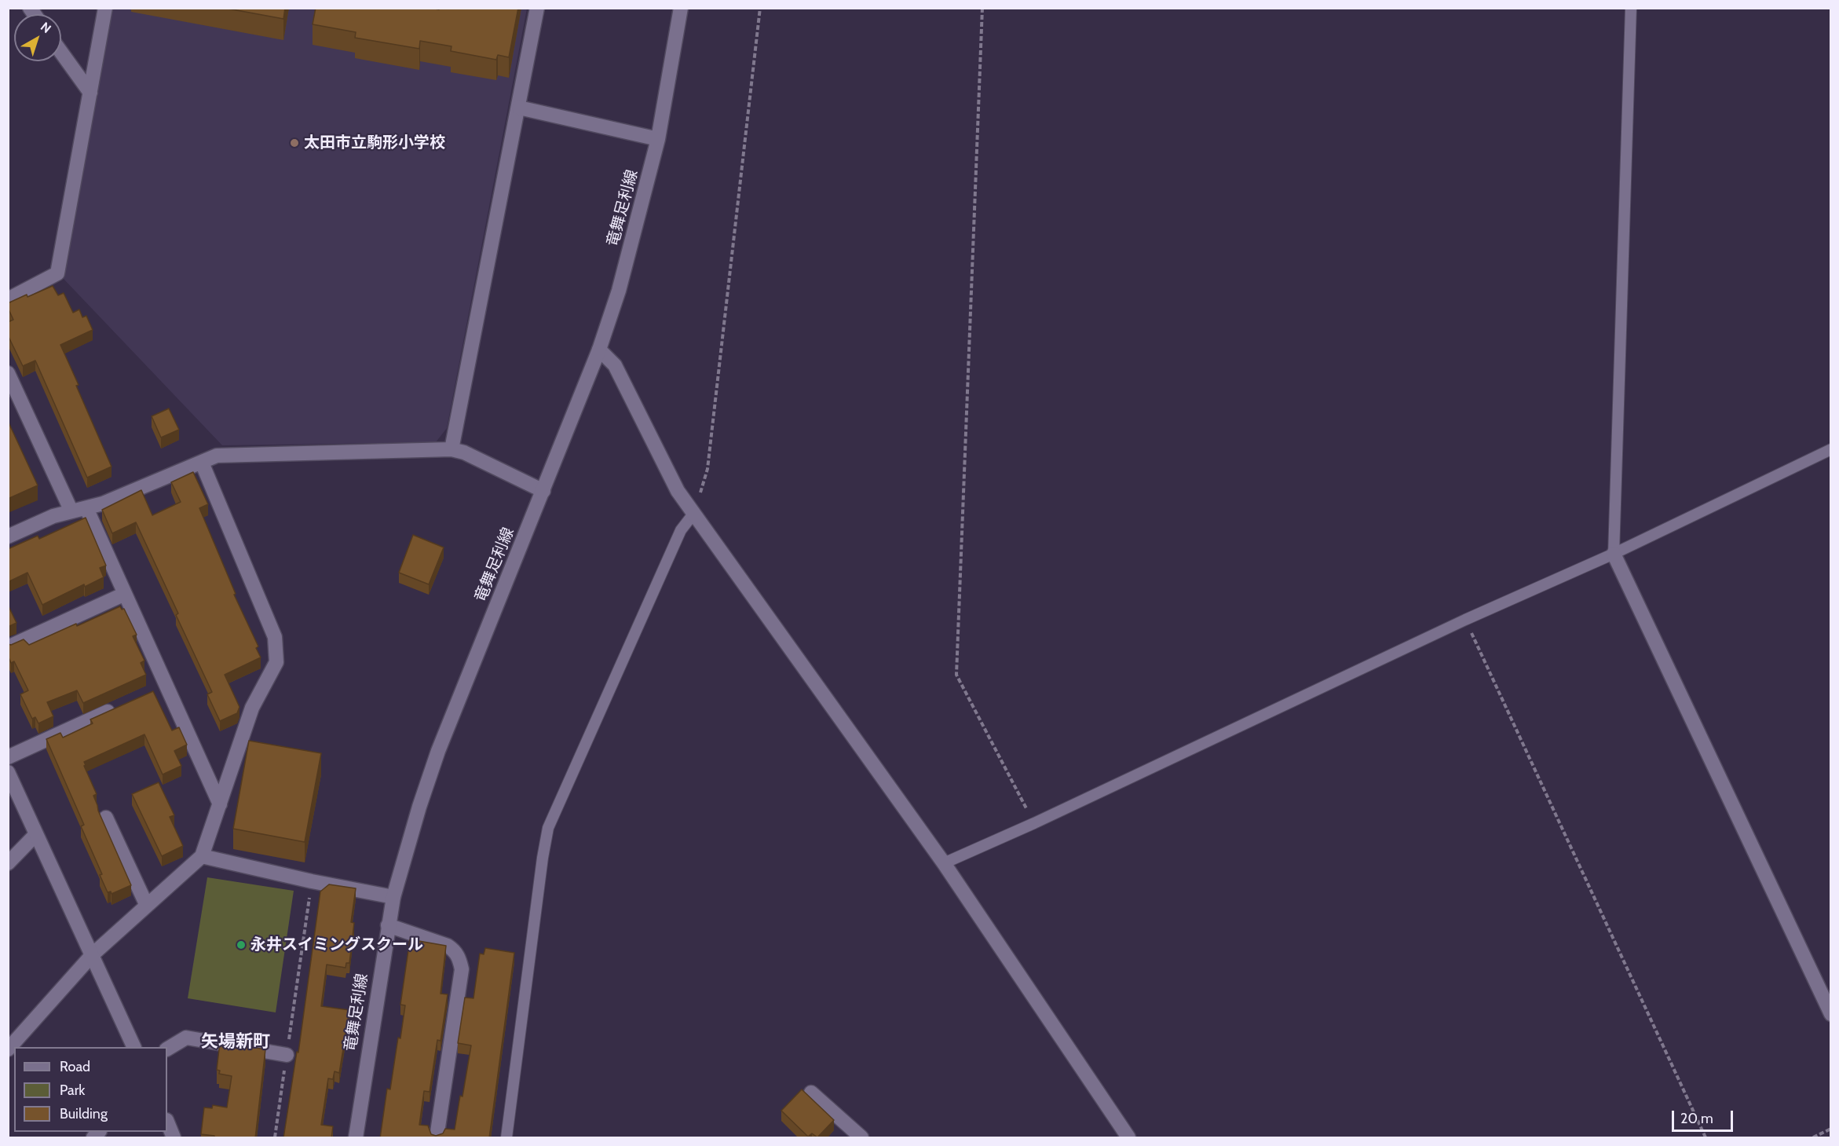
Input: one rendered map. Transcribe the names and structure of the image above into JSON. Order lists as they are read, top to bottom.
{
  "streets": {
    "street": ["竜舞足利線"]
  },
  "districts": ["矢場新町"],
  "places": ["太田市立駒形小学校", "永井スイミングスクール"],
  "legend": ["Road", "Park", "Building"],
  "scale_bar": "20 m",
  "north": "top right"
}
